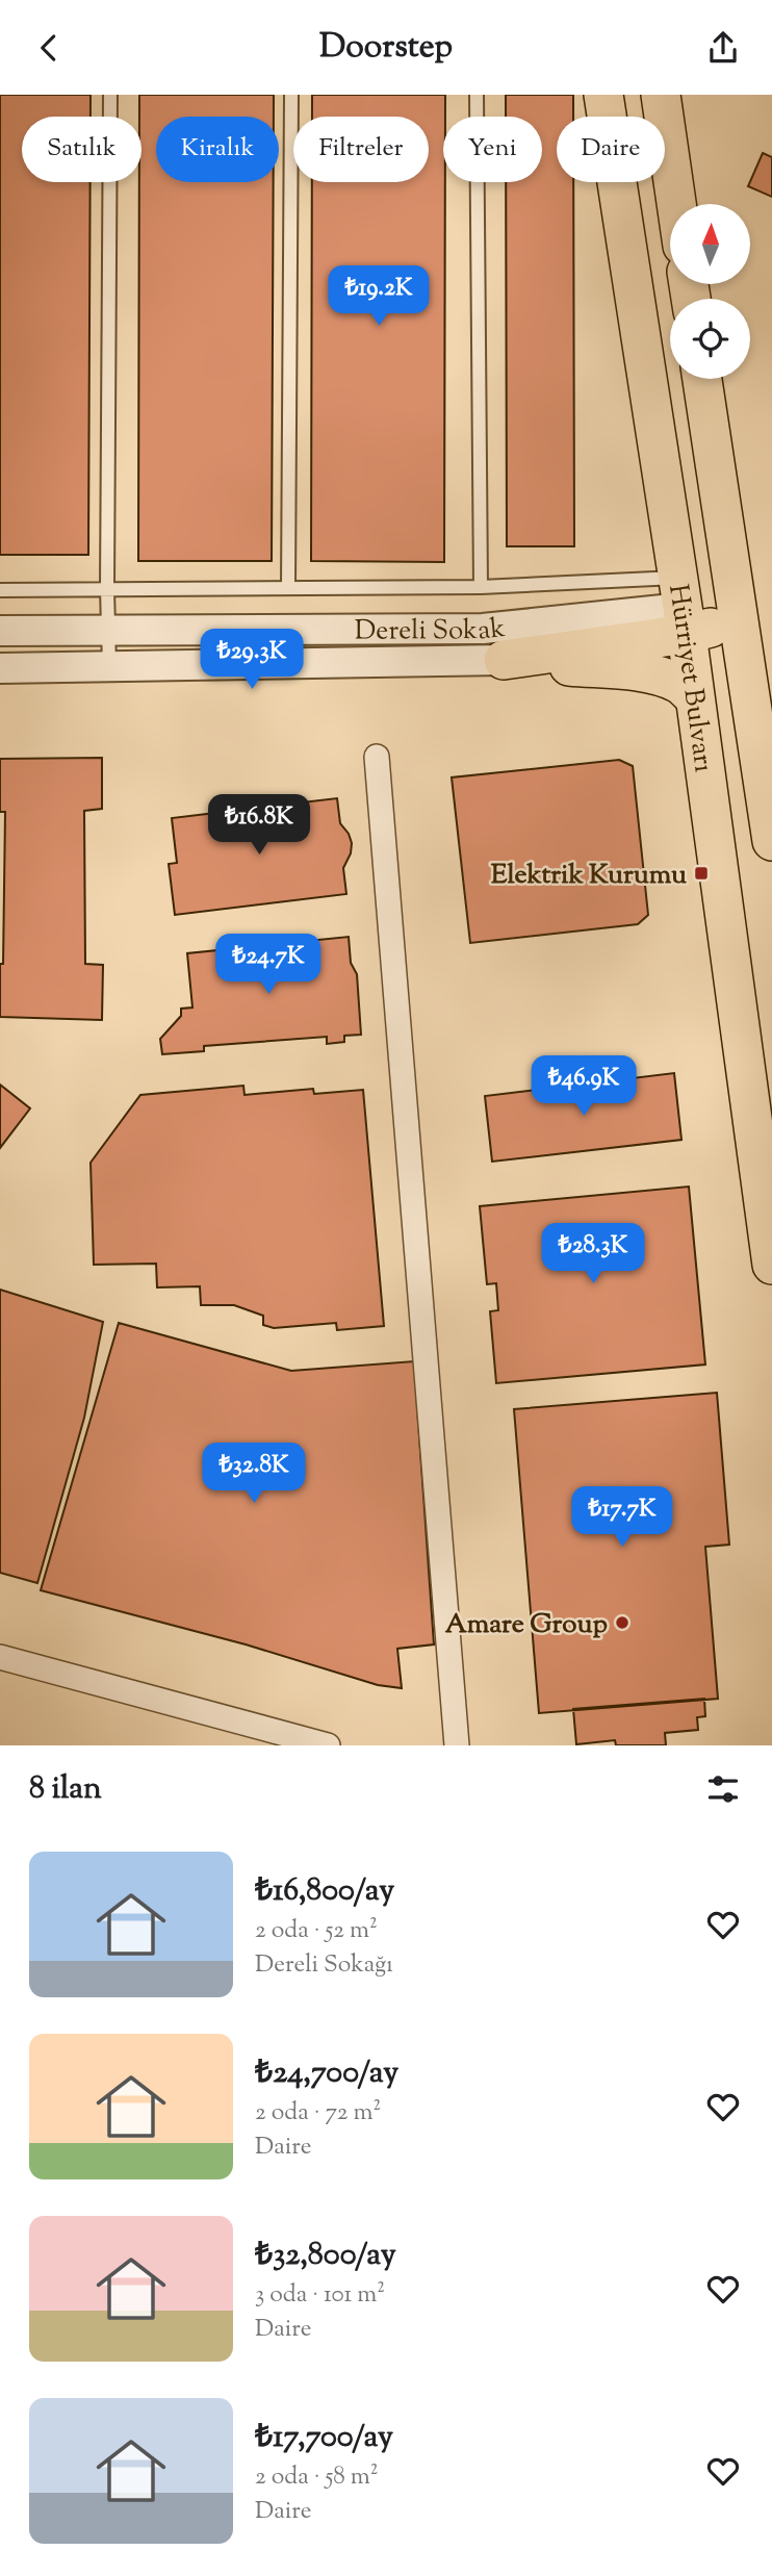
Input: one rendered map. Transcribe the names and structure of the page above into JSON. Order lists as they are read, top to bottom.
{
  "streets": {
    "main road": ["Hürriyet Bulvarı"],
    "street": ["Dereli Sokak"]
  },
  "crossings": [
    ["Dereli Sokak", "Hürriyet Bulvarı"]
  ],
  "places": {
    "transit": ["Elektrik Kurumu"],
    "other": ["Amare Group"]
  },
  "north": "top",
  "page": {
    "header": "Doorstep",
    "chip": [
      "Satılık",
      "Kiralık",
      "Filtreler",
      "Yeni",
      "Daire"
    ],
    "price": [
      "₺19.2K",
      "₺29.3K",
      "₺16.8K",
      "₺24.7K",
      "₺46.9K",
      "₺28.3K",
      "₺32.8K",
      "₺17.7K"
    ],
    "heading": "8 ilan",
    "list": [
      {
        "name": "₺16,800/ay",
        "note": "2 oda · 52 m² · Dereli Sokağı"
      },
      {
        "name": "₺24,700/ay",
        "note": "2 oda · 72 m² · Daire"
      },
      {
        "name": "₺32,800/ay",
        "note": "3 oda · 101 m² · Daire"
      },
      {
        "name": "₺17,700/ay",
        "note": "2 oda · 58 m² · Daire"
      }
    ]
  }
}
